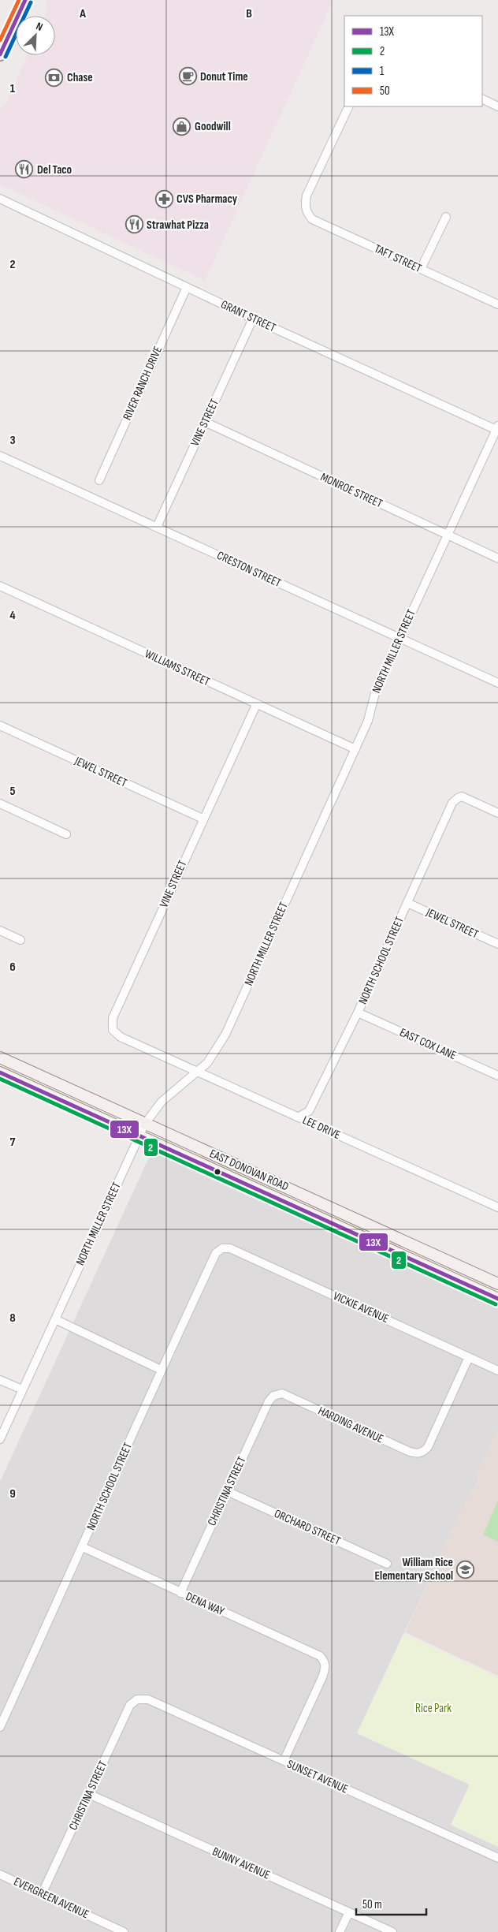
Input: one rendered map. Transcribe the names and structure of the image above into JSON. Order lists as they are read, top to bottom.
{
  "streets": {
    "main road": ["EAST DONOVAN ROAD"],
    "street": [
      "TAFT STREET",
      "GRANT STREET",
      "RIVER RANCH DRIVE",
      "VINE STREET",
      "MONROE STREET",
      "CRESTON STREET",
      "NORTH MILLER STREET",
      "WILLIAMS STREET",
      "JEWEL STREET",
      "NORTH SCHOOL STREET",
      "EAST COX LANE",
      "LEE DRIVE",
      "VICKIE AVENUE",
      "HARDING AVENUE",
      "CHRISTINA STREET",
      "ORCHARD STREET",
      "DENA WAY",
      "SUNSET AVENUE",
      "BUNNY AVENUE",
      "EVERGREEN AVENUE"
    ]
  },
  "crossings": [
    ["GRANT STREET", "RIVER RANCH DRIVE"],
    ["GRANT STREET", "VINE STREET"],
    ["GRANT STREET", "NORTH MILLER STREET"],
    ["VINE STREET", "MONROE STREET"],
    ["VINE STREET", "CRESTON STREET"],
    ["VINE STREET", "WILLIAMS STREET"],
    ["VINE STREET", "JEWEL STREET"],
    ["VINE STREET", "LEE DRIVE"],
    ["MONROE STREET", "NORTH MILLER STREET"],
    ["CRESTON STREET", "NORTH MILLER STREET"],
    ["NORTH MILLER STREET", "WILLIAMS STREET"],
    ["NORTH MILLER STREET", "LEE DRIVE"],
    ["NORTH MILLER STREET", "EAST DONOVAN ROAD"],
    ["JEWEL STREET", "NORTH SCHOOL STREET"],
    ["NORTH SCHOOL STREET", "EAST COX LANE"],
    ["NORTH SCHOOL STREET", "LEE DRIVE"],
    ["NORTH SCHOOL STREET", "VICKIE AVENUE"],
    ["NORTH SCHOOL STREET", "DENA WAY"],
    ["VICKIE AVENUE", "HARDING AVENUE"],
    ["HARDING AVENUE", "CHRISTINA STREET"],
    ["CHRISTINA STREET", "ORCHARD STREET"],
    ["CHRISTINA STREET", "DENA WAY"],
    ["CHRISTINA STREET", "SUNSET AVENUE"],
    ["CHRISTINA STREET", "BUNNY AVENUE"],
    ["CHRISTINA STREET", "EVERGREEN AVENUE"],
    ["DENA WAY", "SUNSET AVENUE"]
  ],
  "parks": ["Rice Park"],
  "places": {
    "cafe": ["Donut Time"],
    "bank": ["Chase"],
    "shop": ["Goodwill"],
    "restaurant": ["Del Taco", "Strawhat Pizza"],
    "pharmacy": ["CVS Pharmacy"],
    "school or university": ["William Rice Elementary School"]
  },
  "lines": [
    "transit line 13X",
    "transit line 50",
    "transit line 1",
    "transit line 2"
  ],
  "legend": [
    "13X",
    "2",
    "1",
    "50"
  ],
  "scale_bar": "50 m",
  "north": "top right",
  "grid": {
    "columns": ["A", "B"],
    "rows": [
      "1",
      "2",
      "3",
      "4",
      "5",
      "6",
      "7",
      "8",
      "9"
    ]
  }
}
